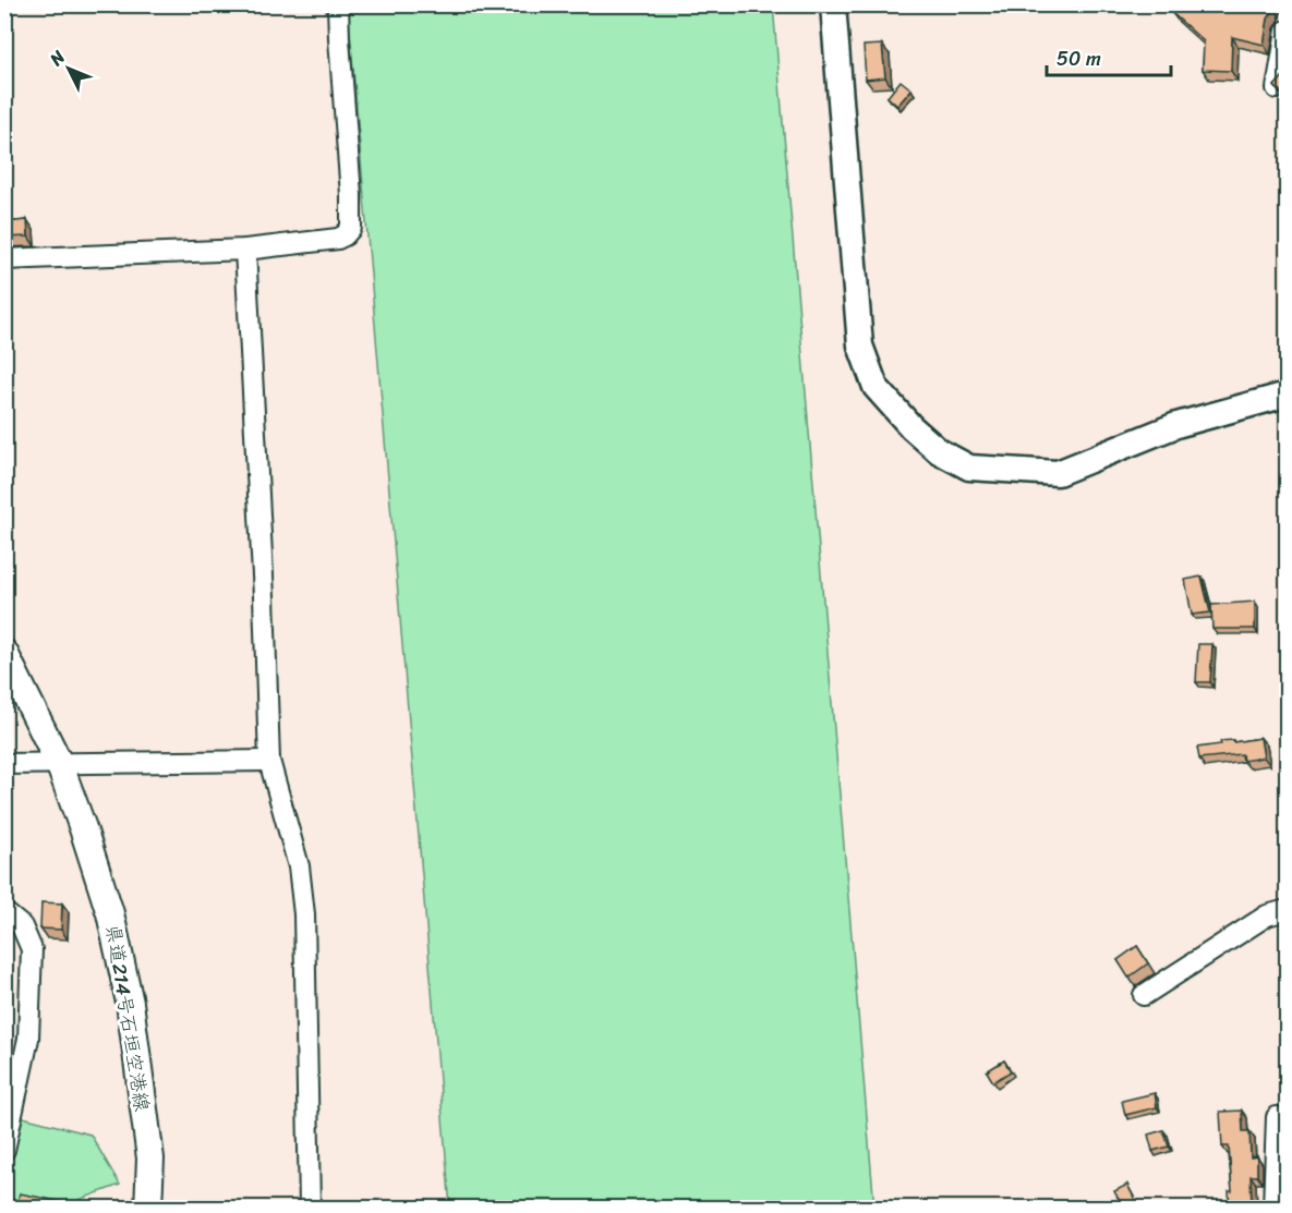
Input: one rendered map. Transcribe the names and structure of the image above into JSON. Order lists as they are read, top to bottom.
{
  "streets": {
    "main road": ["県道214号石垣空港線"]
  },
  "scale_bar": "50 m",
  "north": "top left"
}
